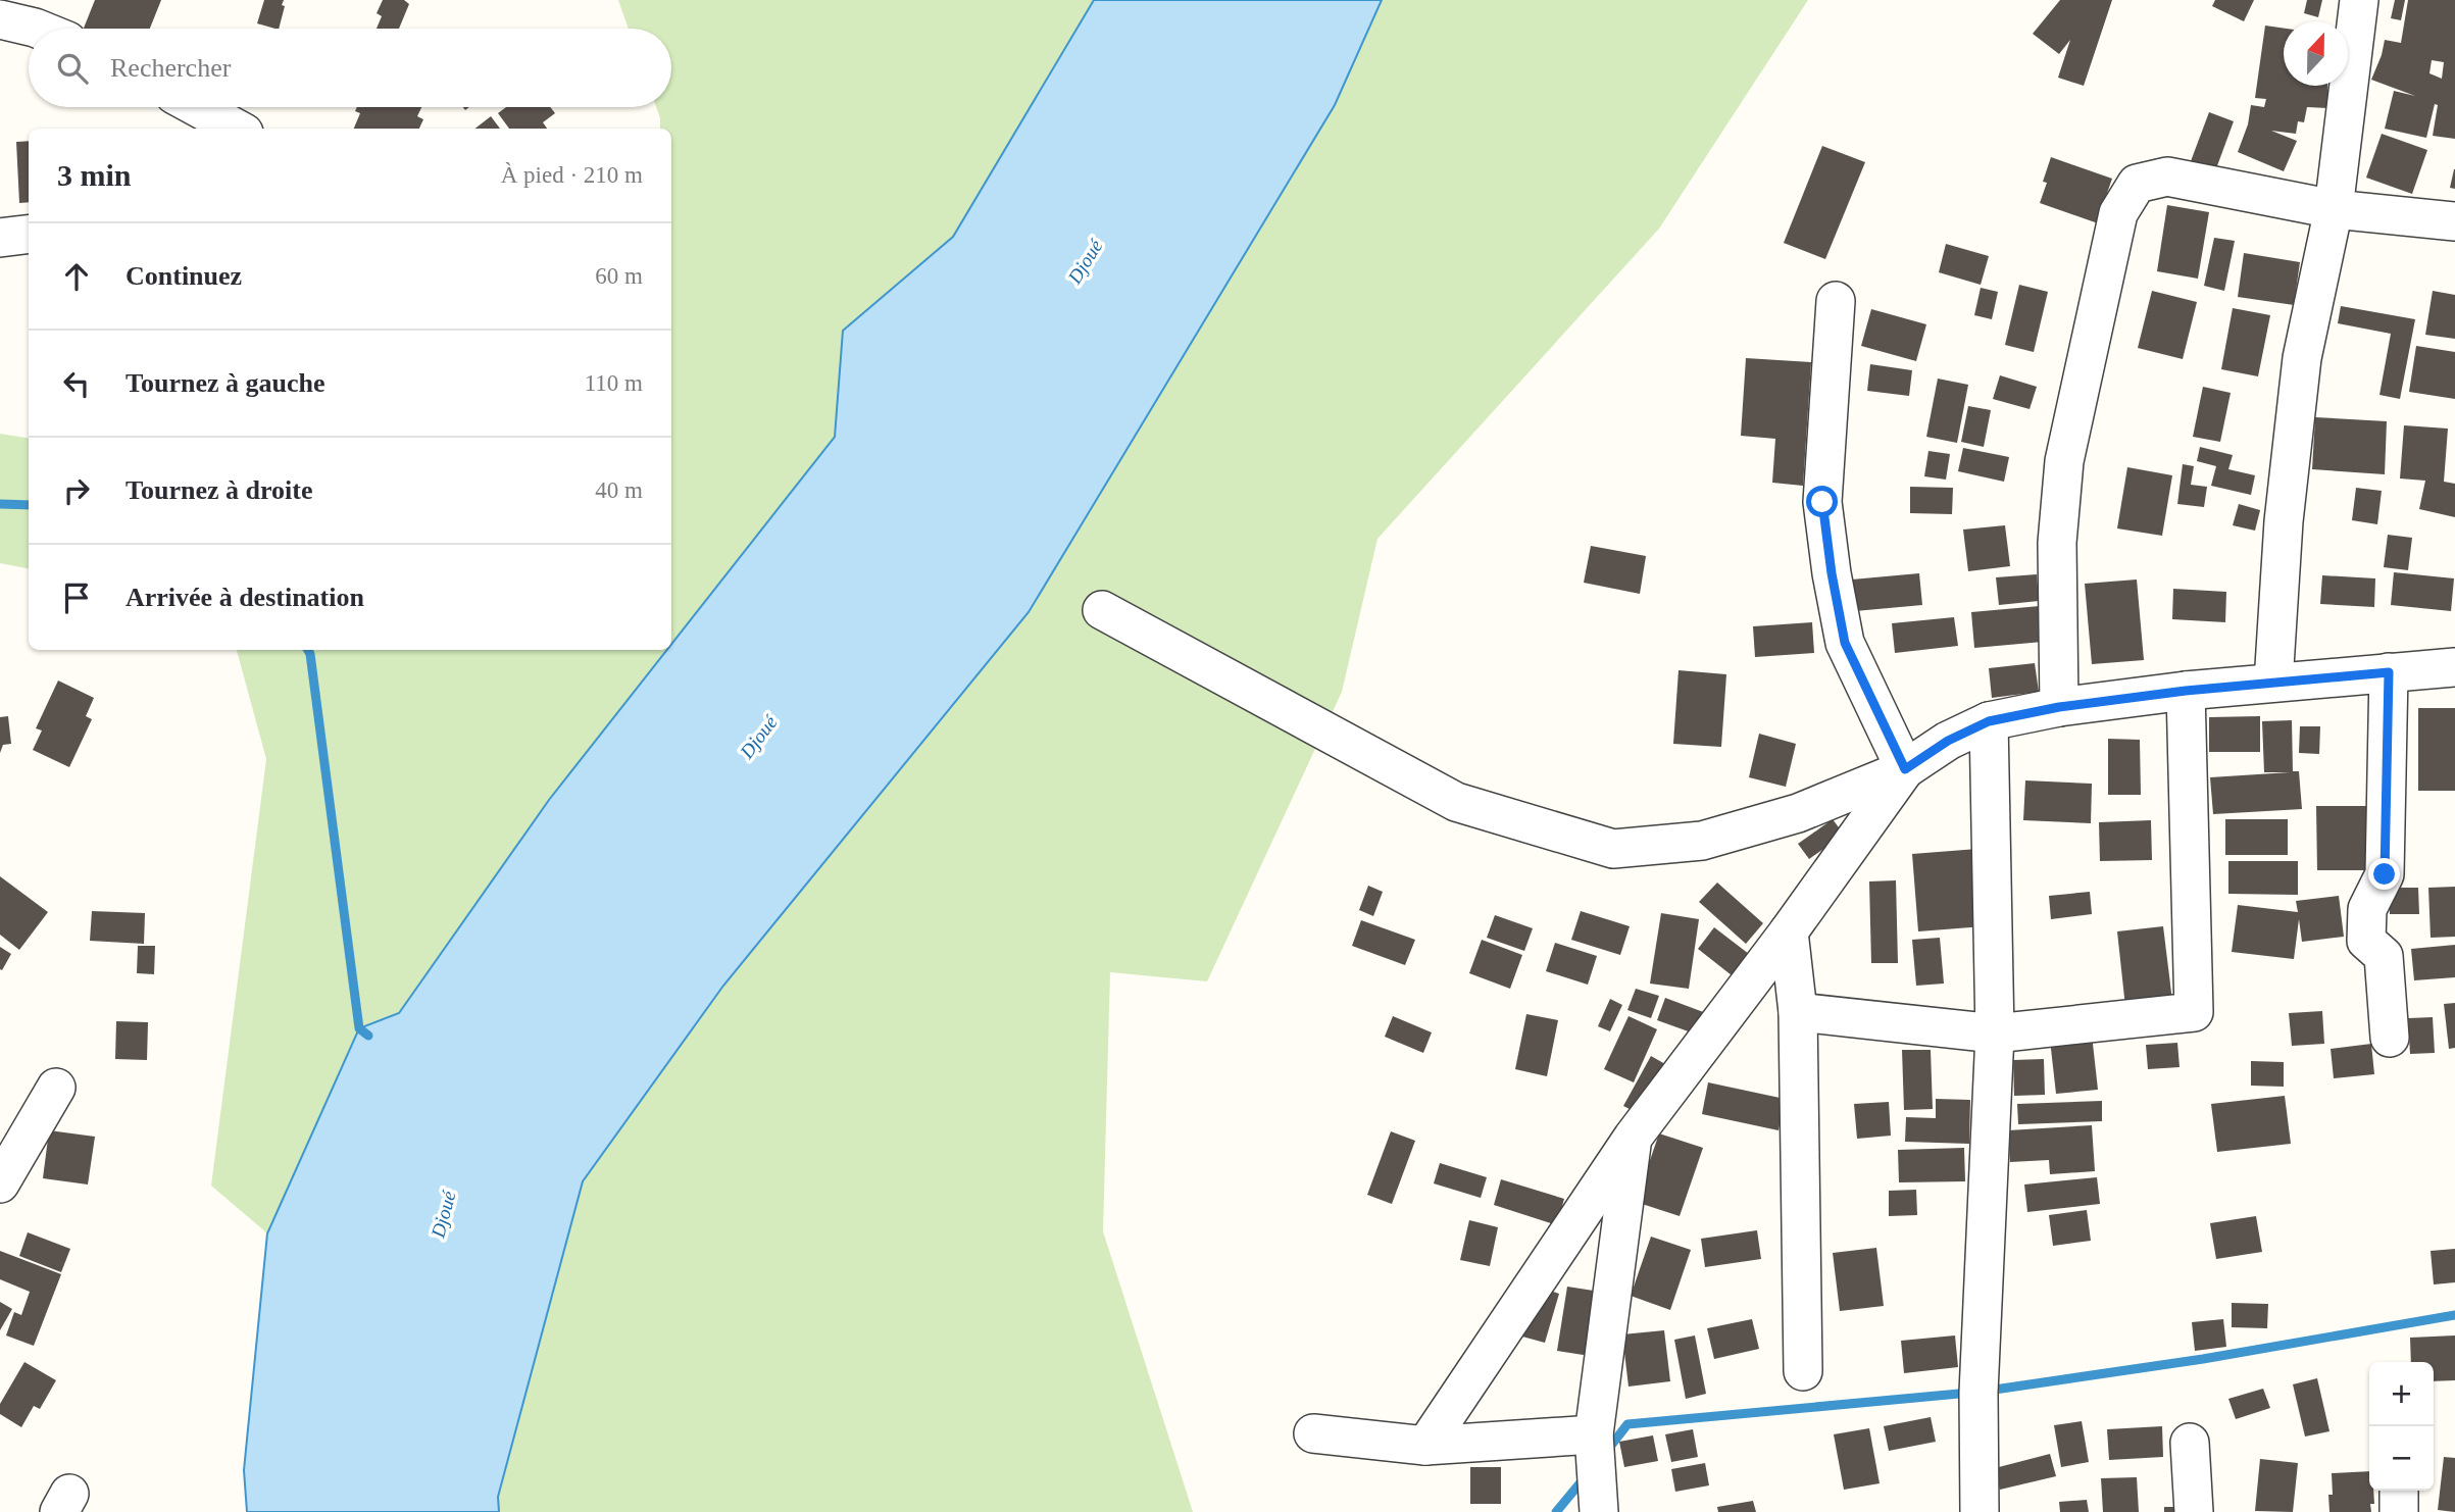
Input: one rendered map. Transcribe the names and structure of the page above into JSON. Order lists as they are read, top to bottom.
{
  "water": ["Djoué"],
  "north": "top",
  "page": {
    "search": "Rechercher",
    "heading": ["3 min", "À pied · 210 m"],
    "list": [
      ["Continuez", "60 m"],
      ["Tournez à gauche", "110 m"],
      ["Tournez à droite", "40 m"],
      "Arrivée à destination"
    ],
    "map_buttons": ["+", "−"]
  }
}
